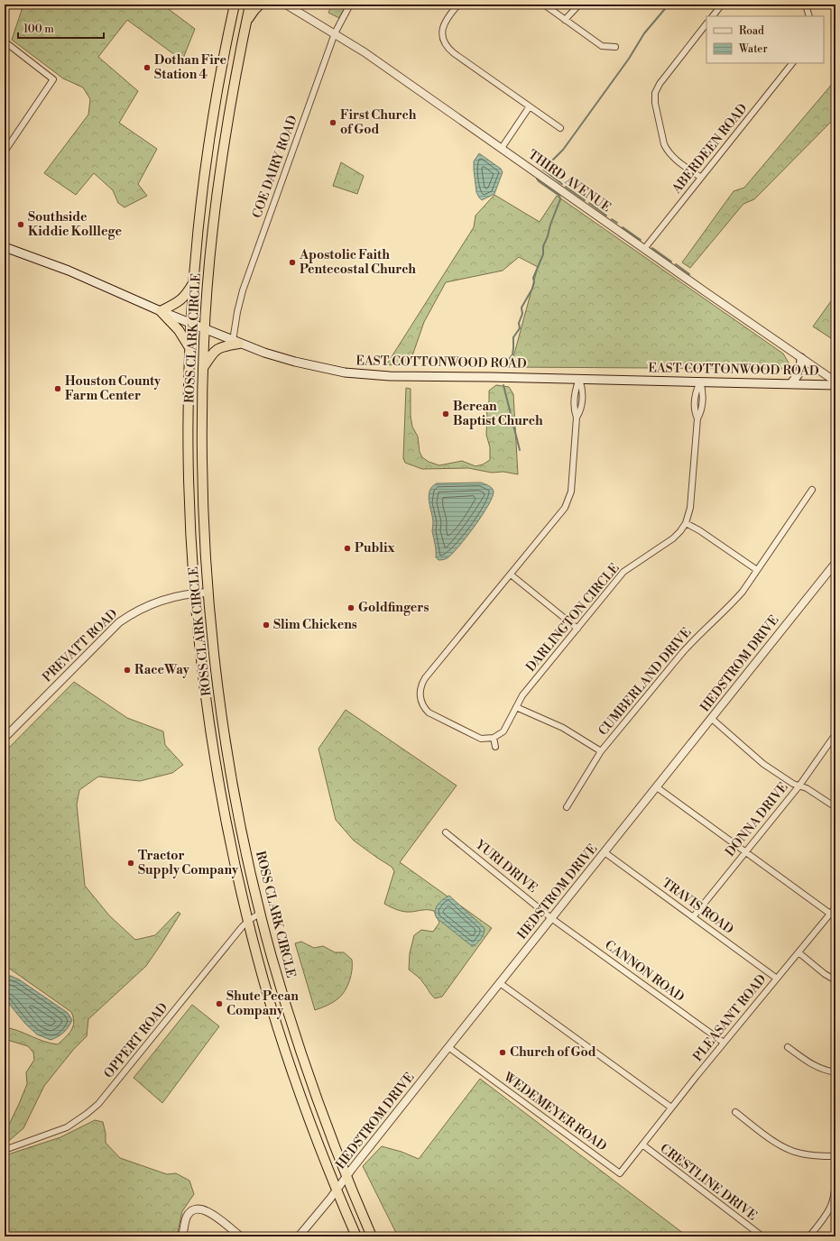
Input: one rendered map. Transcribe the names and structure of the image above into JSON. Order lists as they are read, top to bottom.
{
  "streets": {
    "highway": ["ROSS CLARK CIRCLE"],
    "main road": ["EAST COTTONWOOD ROAD"],
    "street": [
      "ABERDEEN ROAD",
      "COE DAIRY ROAD",
      "THIRD AVENUE",
      "DARLINGTON CIRCLE",
      "PREVATT ROAD",
      "HEDSTROM DRIVE",
      "CUMBERLAND DRIVE",
      "DONNA DRIVE",
      "YURI DRIVE",
      "TRAVIS ROAD",
      "CANNON ROAD",
      "PLEASANT ROAD",
      "OPPERT ROAD",
      "WEDEMEYER ROAD",
      "CRESTLINE DRIVE"
    ]
  },
  "crossings": [
    ["ABERDEEN ROAD", "THIRD AVENUE"],
    ["COE DAIRY ROAD", "THIRD AVENUE"],
    ["COE DAIRY ROAD", "EAST COTTONWOOD ROAD"],
    ["ROSS CLARK CIRCLE", "EAST COTTONWOOD ROAD"],
    ["ROSS CLARK CIRCLE", "PREVATT ROAD"],
    ["ROSS CLARK CIRCLE", "HEDSTROM DRIVE"],
    ["ROSS CLARK CIRCLE", "OPPERT ROAD"],
    ["EAST COTTONWOOD ROAD", "DARLINGTON CIRCLE"],
    ["HEDSTROM DRIVE", "YURI DRIVE"],
    ["HEDSTROM DRIVE", "TRAVIS ROAD"],
    ["HEDSTROM DRIVE", "CANNON ROAD"],
    ["HEDSTROM DRIVE", "WEDEMEYER ROAD"],
    ["DONNA DRIVE", "TRAVIS ROAD"],
    ["YURI DRIVE", "CANNON ROAD"],
    ["TRAVIS ROAD", "PLEASANT ROAD"],
    ["CANNON ROAD", "PLEASANT ROAD"],
    ["PLEASANT ROAD", "WEDEMEYER ROAD"],
    ["PLEASANT ROAD", "CRESTLINE DRIVE"],
    ["WEDEMEYER ROAD", "CRESTLINE DRIVE"]
  ],
  "places": [
    "Dothan Fire Station 4",
    "First Church of God",
    "Southside Kiddie Kolllege",
    "Apostolic Faith Pentecostal Church",
    "Houston County Farm Center",
    "Berean Baptist Church",
    "Publix",
    "Goldfingers",
    "Slim Chickens",
    "RaceWay",
    "Tractor Supply Company",
    "Shute Pecan Company",
    "Church of God"
  ],
  "legend": ["Road", "Water"],
  "scale_bar": "100 m"
}
